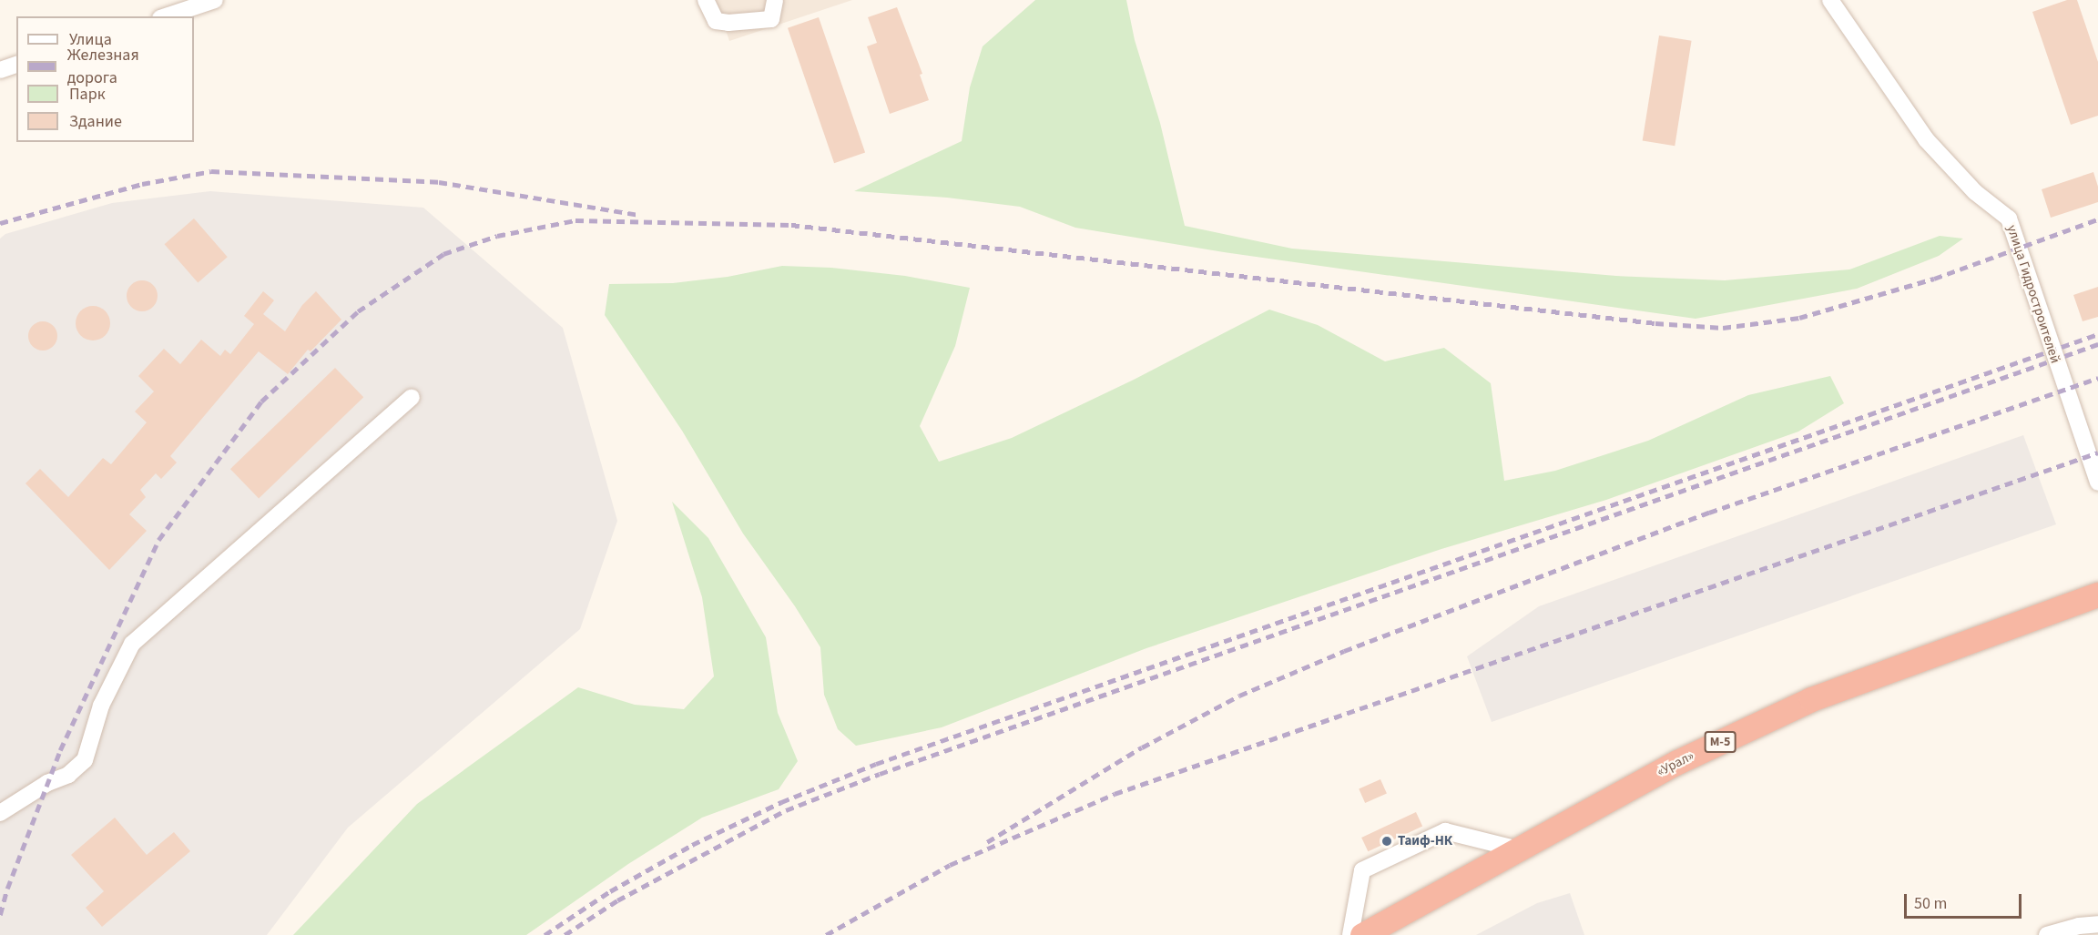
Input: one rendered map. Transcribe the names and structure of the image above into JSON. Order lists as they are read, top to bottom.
{
  "streets": {
    "highway": ["М-5", "«Урал»"],
    "street": ["улица Гидростроителей"]
  },
  "places": ["Таиф-НК"],
  "legend": [
    "Улица",
    "Железная дорога",
    "Парк",
    "Здание"
  ],
  "scale_bar": "50 m"
}
